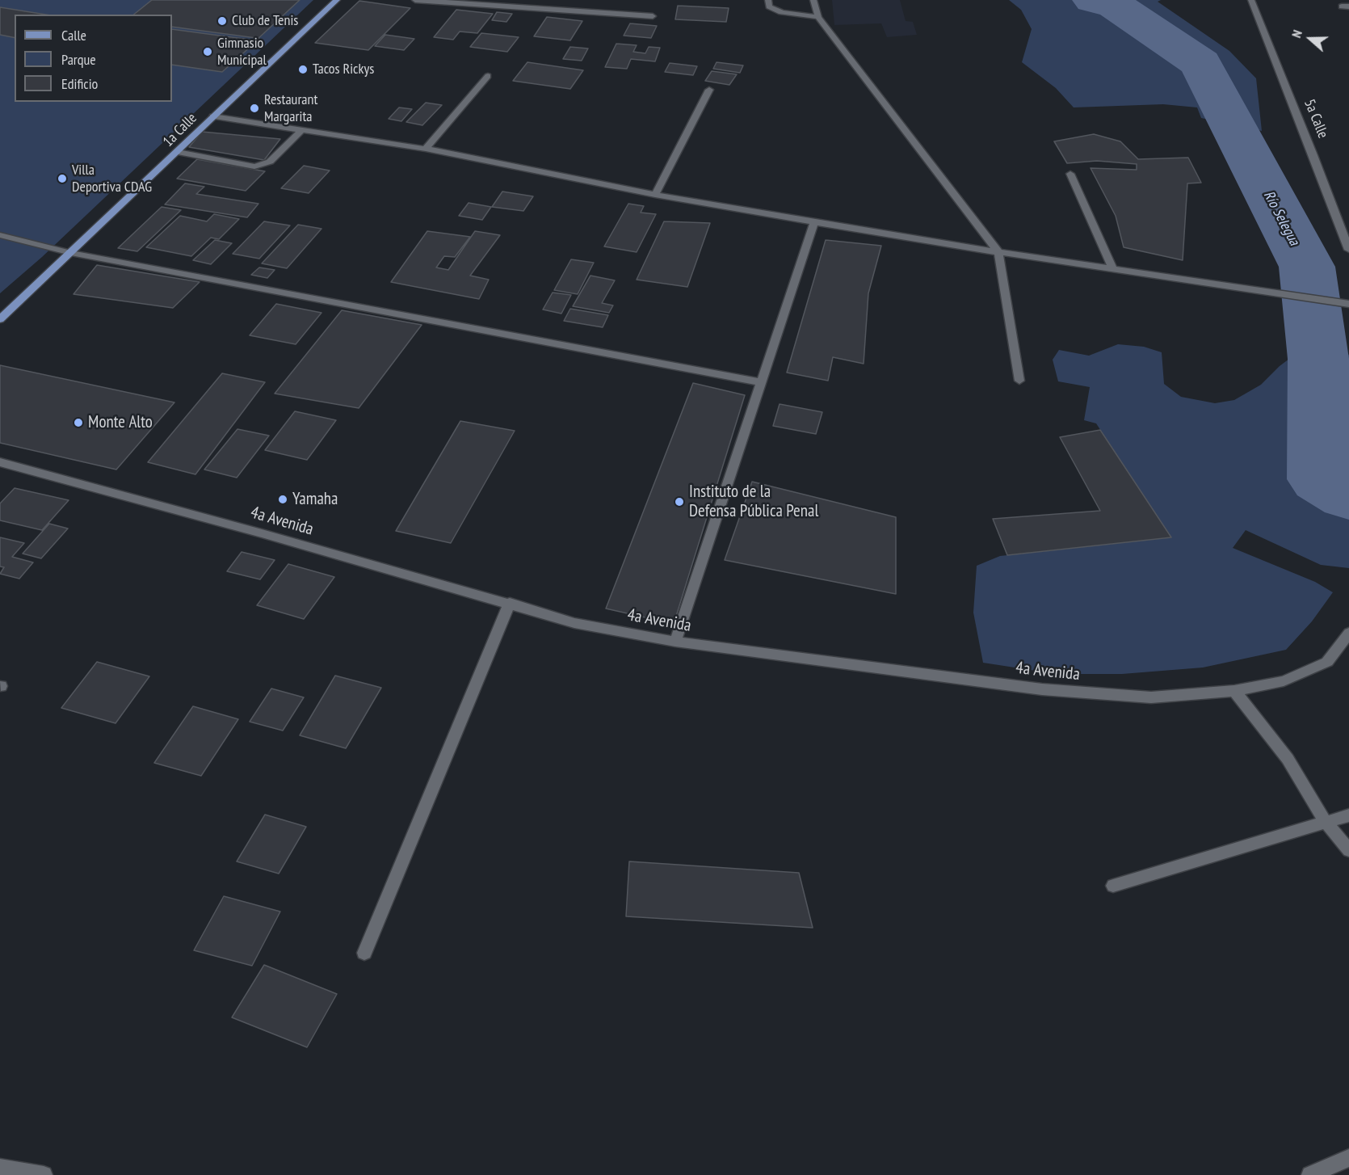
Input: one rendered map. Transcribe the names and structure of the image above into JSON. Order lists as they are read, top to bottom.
{
  "streets": {
    "main road": ["1a Calle"],
    "street": ["5a Calle", "4a Avenida"]
  },
  "water": ["Río Selegua"],
  "places": [
    "Club de Tenis",
    "Gimnasio Municipal",
    "Tacos Rickys",
    "Restaurant Margarita",
    "Villa Deportiva CDAG",
    "Monte Alto",
    "Yamaha",
    "Instituto de la Defensa Pública Penal"
  ],
  "legend": ["Calle", "Parque", "Edificio"],
  "north": "left"
}
